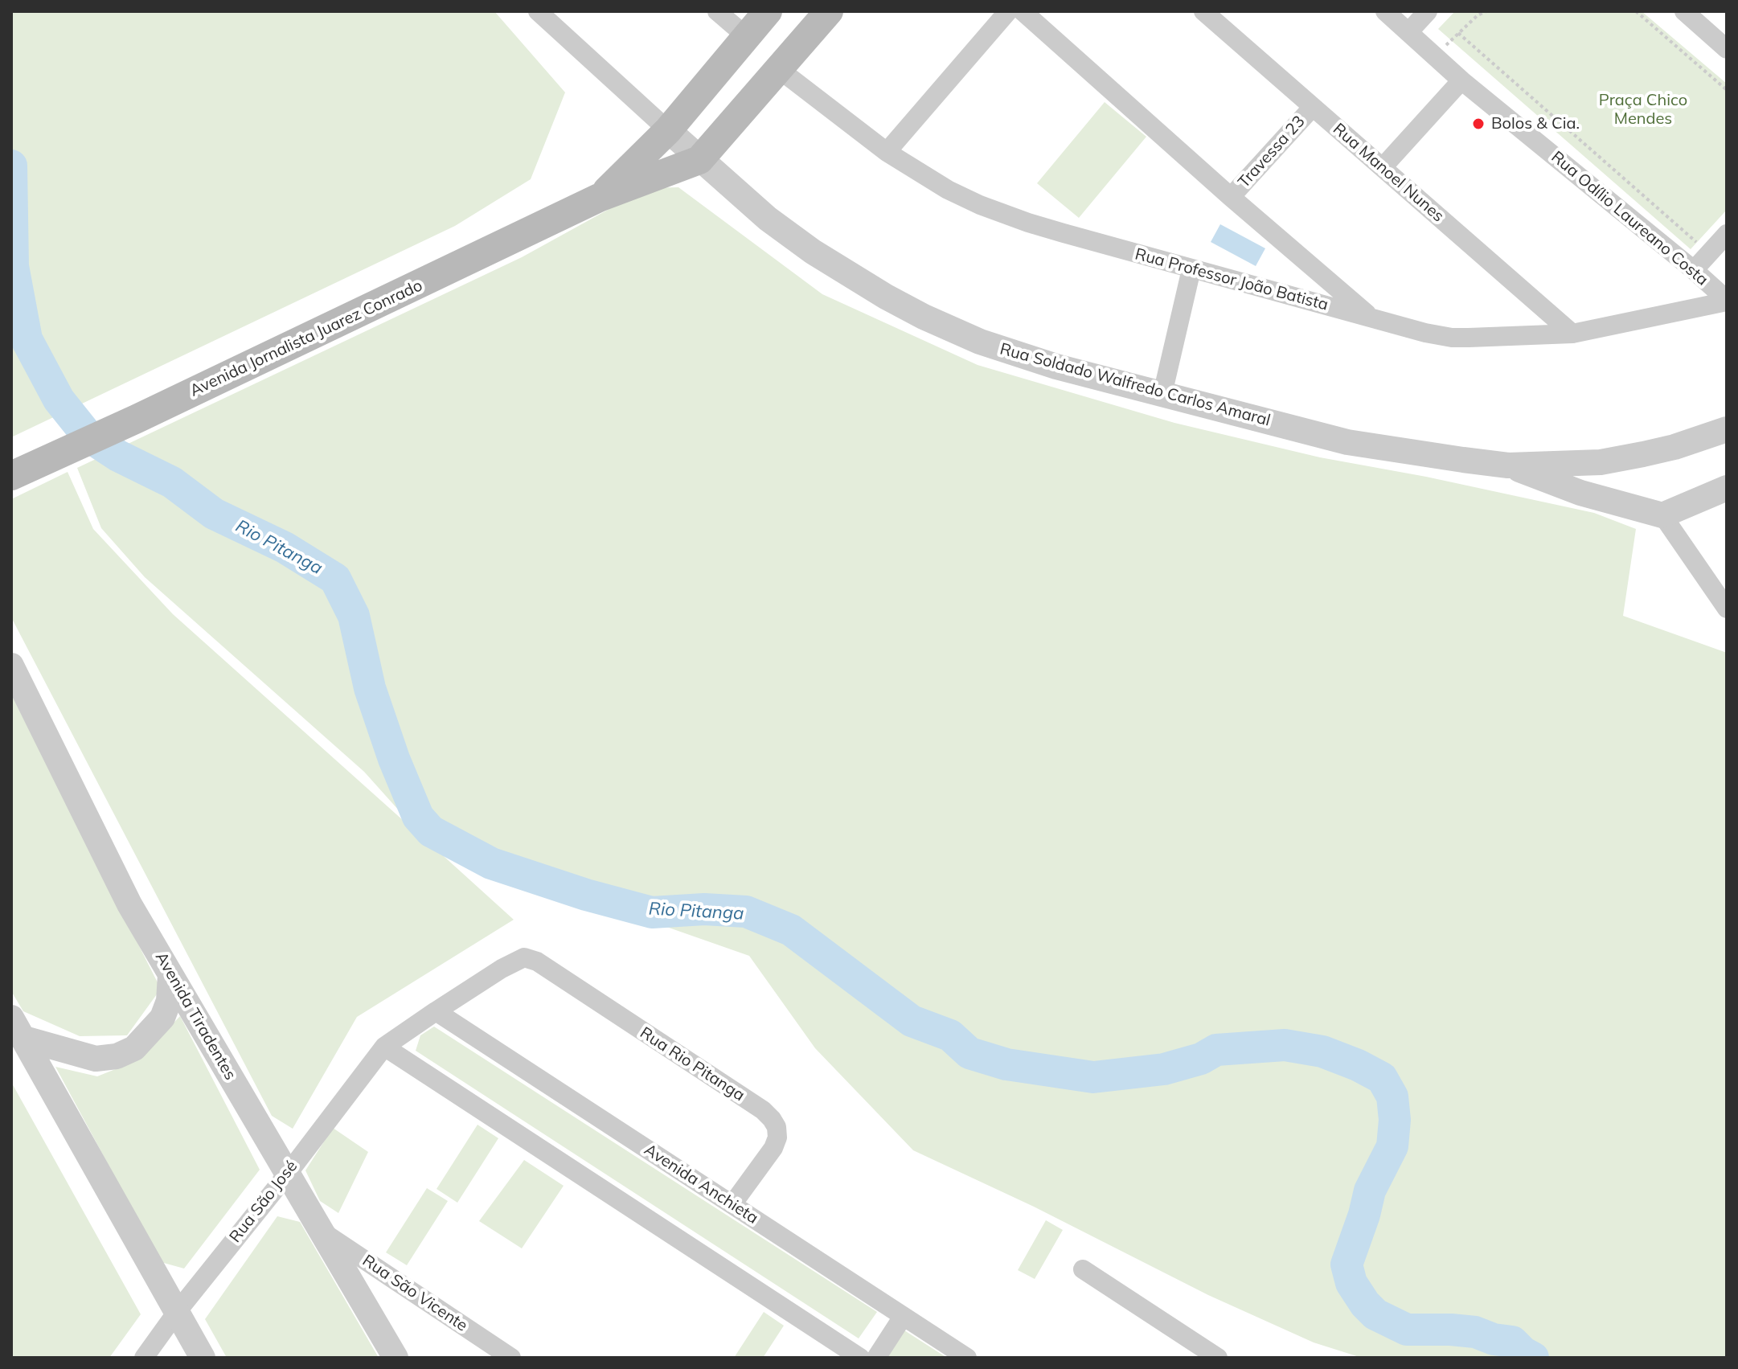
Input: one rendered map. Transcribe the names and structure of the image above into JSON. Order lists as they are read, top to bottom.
{
  "streets": {
    "main road": ["Avenida Jornalista Juarez Conrado"],
    "street": [
      "Travessa 23",
      "Rua Manoel Nunes",
      "Rua Odílio Laureano Costa",
      "Rua Professor João Batista",
      "Rua Soldado Walfredo Carlos Amaral",
      "Avenida Tiradentes",
      "Rua Rio Pitanga",
      "Avenida Anchieta",
      "Rua São José",
      "Rua São Vicente"
    ]
  },
  "crossings": [
    ["Travessa 23", "Rua Manoel Nunes"],
    ["Rua Manoel Nunes", "Rua Professor João Batista"],
    ["Rua Odílio Laureano Costa", "Rua Professor João Batista"],
    ["Avenida Jornalista Juarez Conrado", "Rua Soldado Walfredo Carlos Amaral"],
    ["Avenida Tiradentes", "Rua São José"],
    ["Avenida Tiradentes", "Rua São Vicente"],
    ["Rua Rio Pitanga", "Avenida Anchieta"],
    ["Rua Rio Pitanga", "Rua São José"],
    ["Avenida Anchieta", "Rua São José"]
  ],
  "water": ["Rio Pitanga"],
  "parks": ["Praça Chico Mendes"],
  "places": ["Bolos & Cia."]
}
